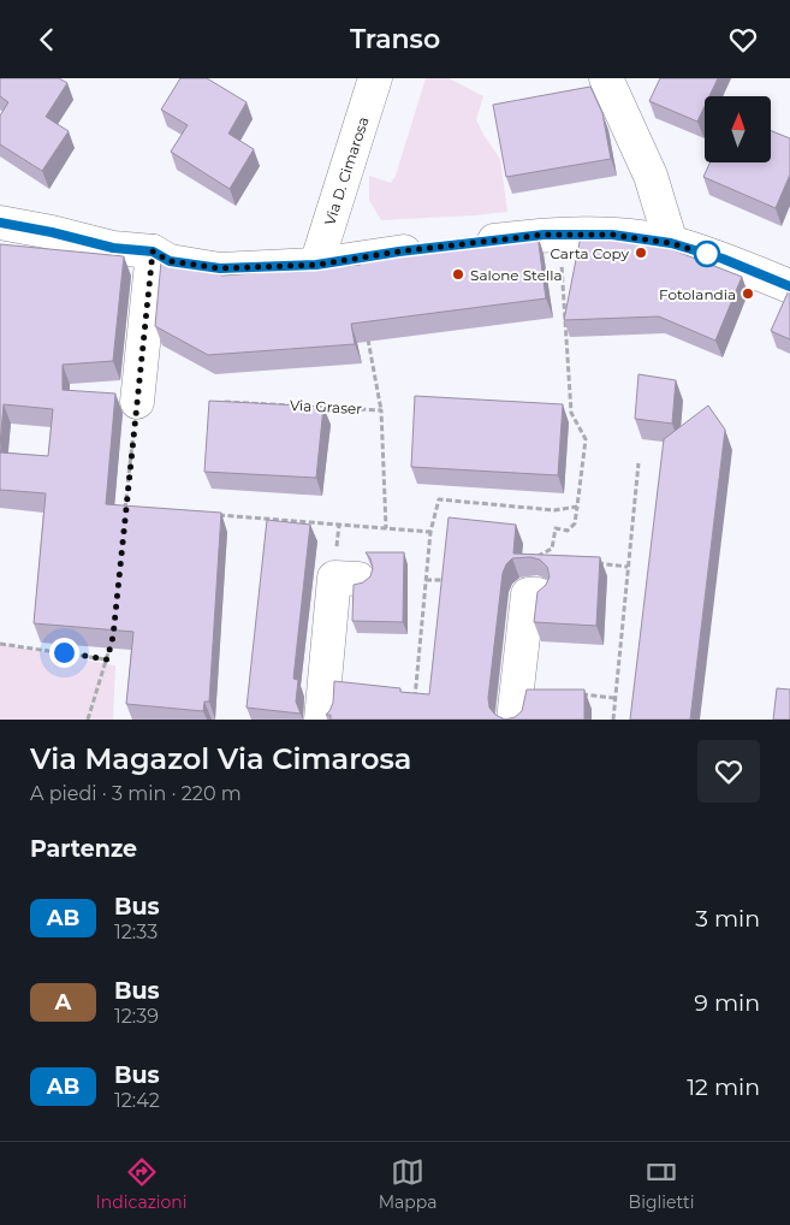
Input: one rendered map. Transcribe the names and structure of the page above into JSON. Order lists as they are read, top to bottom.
{
  "streets": {
    "street": ["Via D. Cimarosa"],
    "path": ["Via Graser"]
  },
  "places": ["Carta Copy", "Salone Stella", "Fotolandia"],
  "lines": ["bus line AB"],
  "north": "top",
  "page": {
    "header": "Transo",
    "heading": [
      ["Via Magazol Via Cimarosa", "A piedi · 3 min · 220 m"],
      "Partenze"
    ],
    "list": [
      {
        "mark": "AB",
        "name": "Bus",
        "note": "12:33",
        "value": "3 min"
      },
      {
        "mark": "A",
        "name": "Bus",
        "note": "12:39",
        "value": "9 min"
      },
      {
        "mark": "AB",
        "name": "Bus",
        "note": "12:42",
        "value": "12 min"
      }
    ],
    "tabs": ["Indicazioni", "Mappa", "Biglietti"]
  }
}
